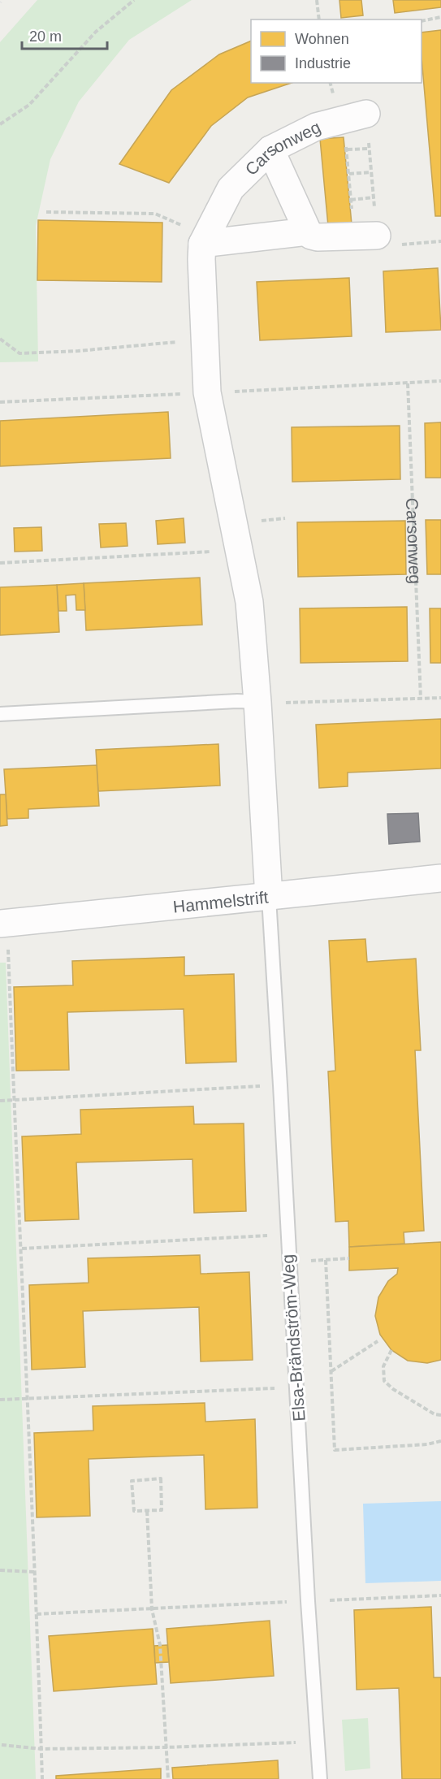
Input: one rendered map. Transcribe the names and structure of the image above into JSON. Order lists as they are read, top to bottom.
{
  "streets": {
    "street": ["Carsonweg", "Hammelstrift"],
    "lane": ["Elsa-Brändström-Weg"]
  },
  "crossings": [
    ["Carsonweg", "Hammelstrift"],
    ["Carsonweg", "Elsa-Brändström-Weg"],
    ["Hammelstrift", "Elsa-Brändström-Weg"]
  ],
  "legend": ["Wohnen", "Industrie"],
  "scale_bar": "20 m"
}
